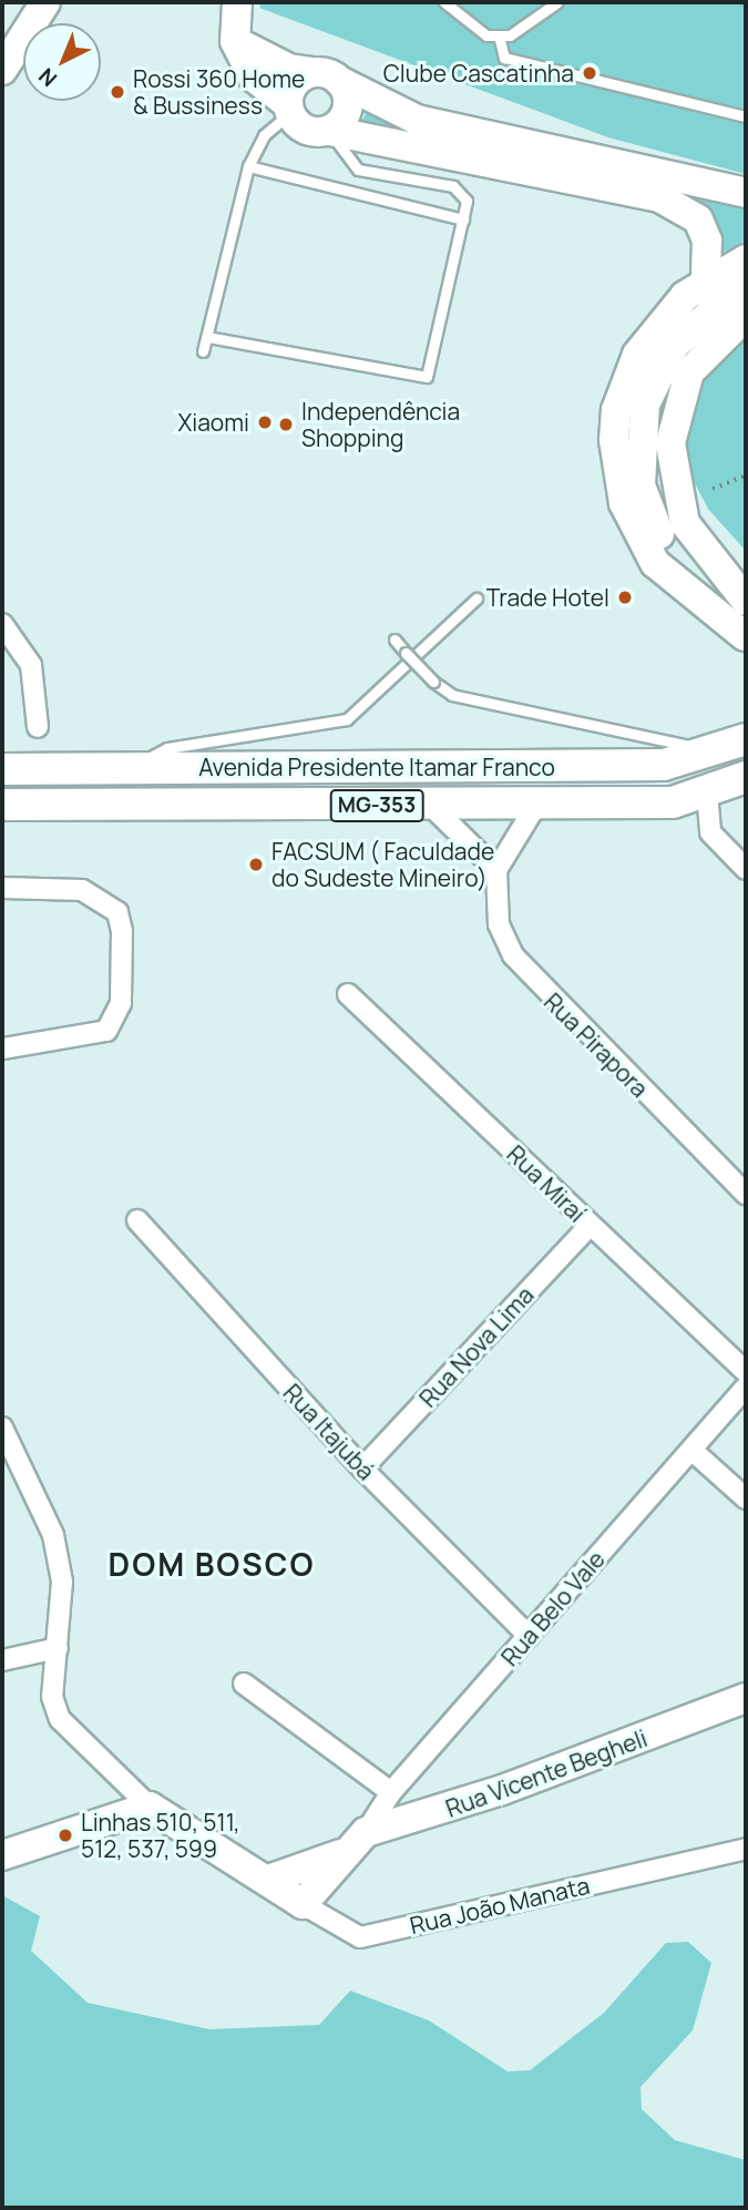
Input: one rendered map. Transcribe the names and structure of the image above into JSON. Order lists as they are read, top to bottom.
{
  "streets": {
    "main road": [
      "Avenida Presidente Itamar Franco",
      "MG-353",
      "Rua Vicente Begheli",
      "Rua João Manata"
    ],
    "street": [
      "Rua Pirapora",
      "Rua Miraí",
      "Rua Nova Lima",
      "Rua Itajubá",
      "Rua Belo Vale"
    ]
  },
  "crossings": [
    ["Rua Miraí", "Rua Nova Lima"],
    ["Rua Nova Lima", "Rua Itajubá"],
    ["Rua Itajubá", "Rua Belo Vale"],
    ["Rua Belo Vale", "Rua Vicente Begheli"],
    ["Rua Vicente Begheli", "Rua João Manata"]
  ],
  "districts": ["DOM BOSCO"],
  "places": [
    "Clube Cascatinha",
    "Rossi 360 Home & Bussiness",
    "Xiaomi",
    "Independência Shopping",
    "Trade Hotel",
    "FACSUM ( Faculdade do Sudeste Mineiro)",
    "Linhas 510, 511, 512, 537, 599"
  ],
  "north": "bottom left"
}
